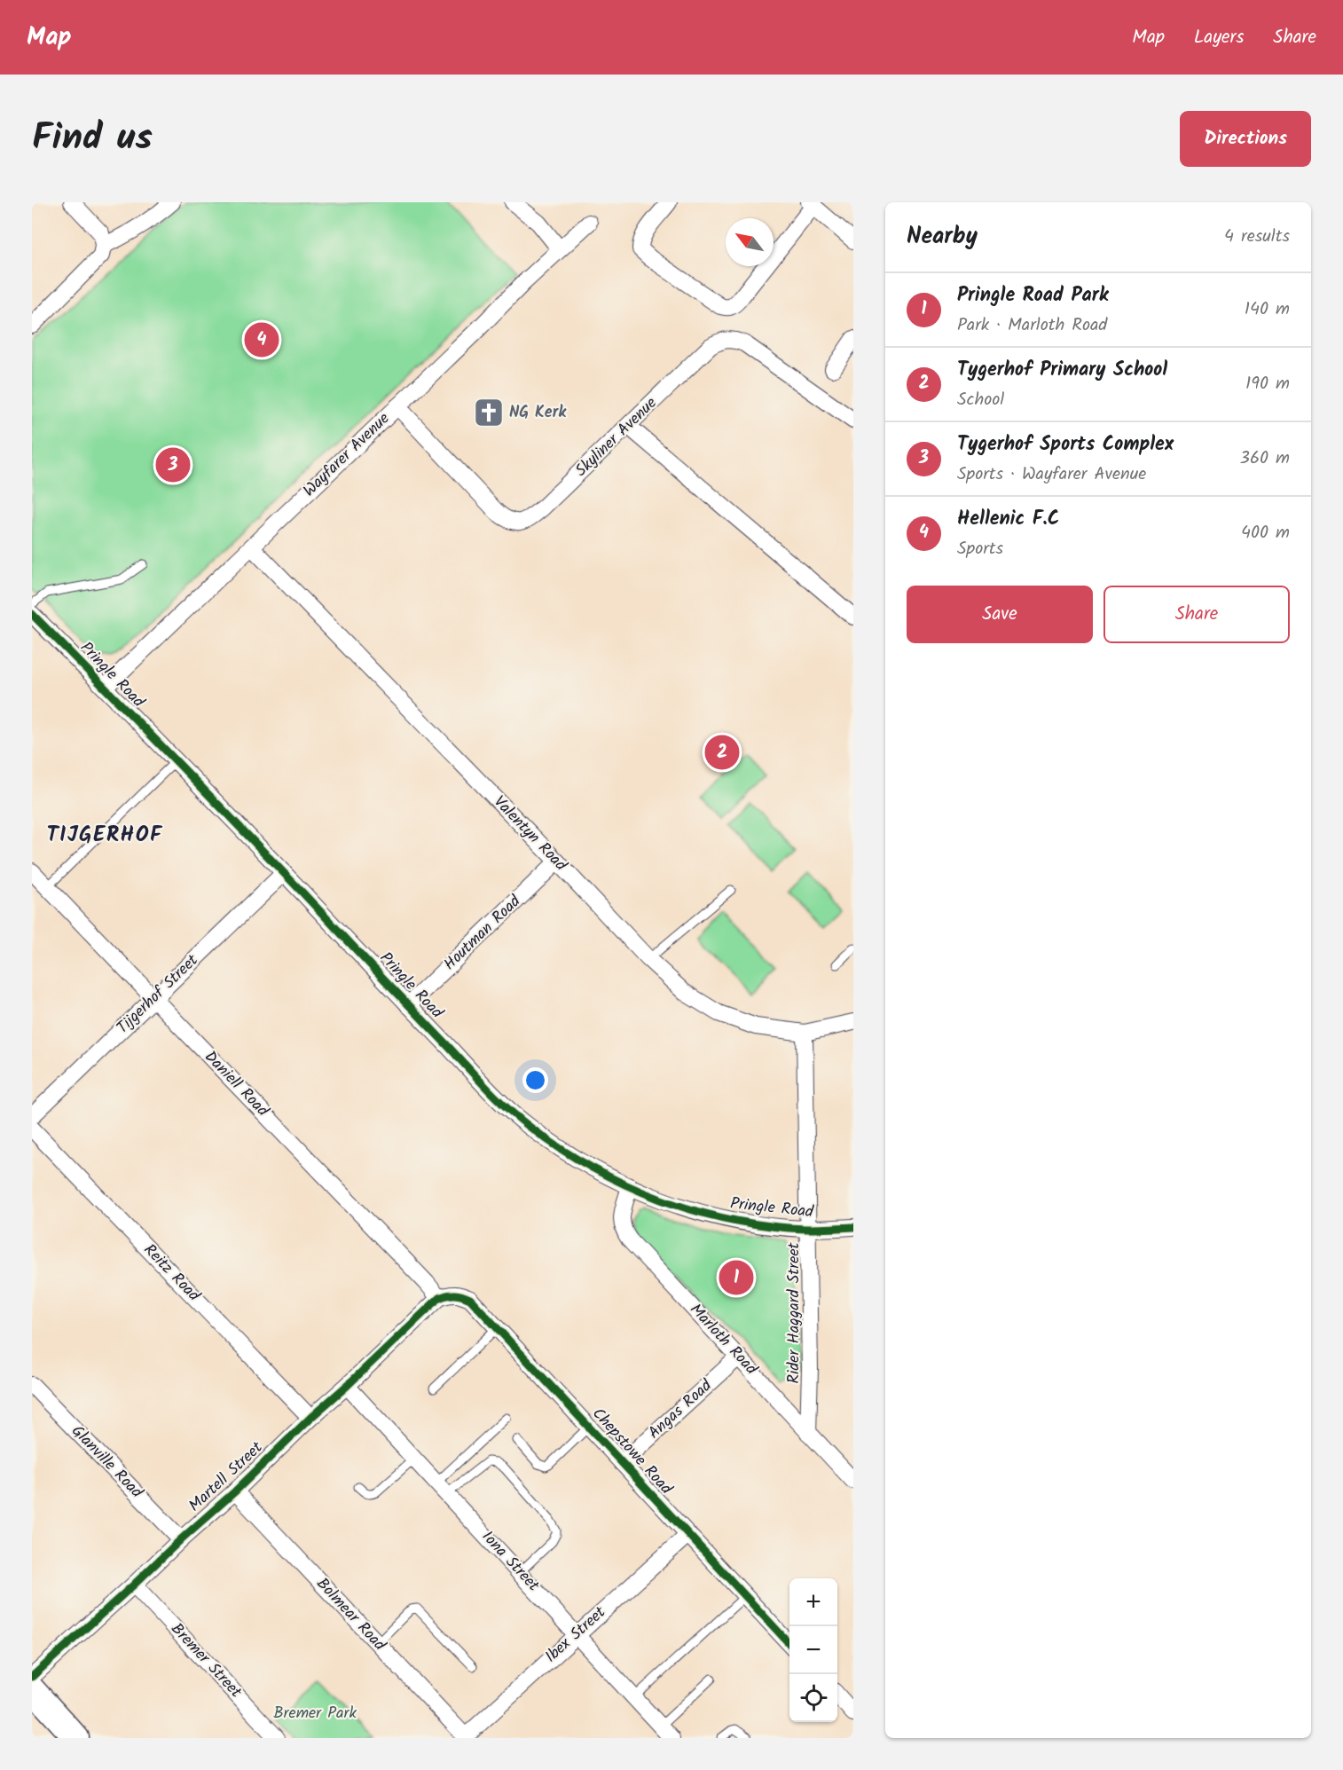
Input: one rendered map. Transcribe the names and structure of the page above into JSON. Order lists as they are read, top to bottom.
{
  "streets": {
    "street": [
      "Skyliner Avenue",
      "Wayfarer Avenue",
      "Pringle Road",
      "Valentyn Road",
      "Houtman Road",
      "Tijgerhof Street",
      "Daniell Road",
      "Reitz Road",
      "Rider Haggard Street",
      "Marloth Road",
      "Angas Road",
      "Chepstowe Road",
      "Glanville Road",
      "Martell Street",
      "Iona Street",
      "Bolmear Road",
      "Ibex Street",
      "Bremer Street"
    ]
  },
  "crossings": [
    ["Skyliner Avenue", "Wayfarer Avenue"],
    ["Wayfarer Avenue", "Pringle Road"],
    ["Wayfarer Avenue", "Valentyn Road"],
    ["Pringle Road", "Houtman Road"],
    ["Pringle Road", "Tijgerhof Street"],
    ["Pringle Road", "Rider Haggard Street"],
    ["Pringle Road", "Marloth Road"],
    ["Valentyn Road", "Houtman Road"],
    ["Valentyn Road", "Rider Haggard Street"],
    ["Tijgerhof Street", "Daniell Road"],
    ["Daniell Road", "Chepstowe Road"],
    ["Daniell Road", "Martell Street"],
    ["Reitz Road", "Martell Street"],
    ["Rider Haggard Street", "Marloth Road"],
    ["Marloth Road", "Angas Road"],
    ["Angas Road", "Chepstowe Road"],
    ["Chepstowe Road", "Martell Street"],
    ["Chepstowe Road", "Ibex Street"],
    ["Glanville Road", "Martell Street"],
    ["Martell Street", "Iona Street"],
    ["Martell Street", "Bolmear Road"],
    ["Martell Street", "Bremer Street"],
    ["Iona Street", "Ibex Street"],
    ["Bolmear Road", "Ibex Street"]
  ],
  "districts": ["TIJGERHOF"],
  "parks": ["Bremer Park"],
  "places": {
    "church": ["NG Kerk"]
  },
  "north": "top left",
  "page": {
    "header": "Map",
    "nav": ["Map", "Layers", "Share"],
    "title": "Find us",
    "buttons": [
      "Directions",
      ["Save", "Share"]
    ],
    "heading": ["Nearby", "4 results"],
    "list": [
      {
        "mark": "1",
        "name": "Pringle Road Park",
        "note": "Park · Marloth Road",
        "value": "140 m"
      },
      {
        "mark": "2",
        "name": "Tygerhof Primary School",
        "note": "School",
        "value": "190 m"
      },
      {
        "mark": "3",
        "name": "Tygerhof Sports Complex",
        "note": "Sports · Wayfarer Avenue",
        "value": "360 m"
      },
      {
        "mark": "4",
        "name": "Hellenic F.C",
        "note": "Sports",
        "value": "400 m"
      }
    ],
    "pins": [
      "4",
      "3",
      "2",
      "1"
    ],
    "map_buttons": ["+", "−"]
  }
}
